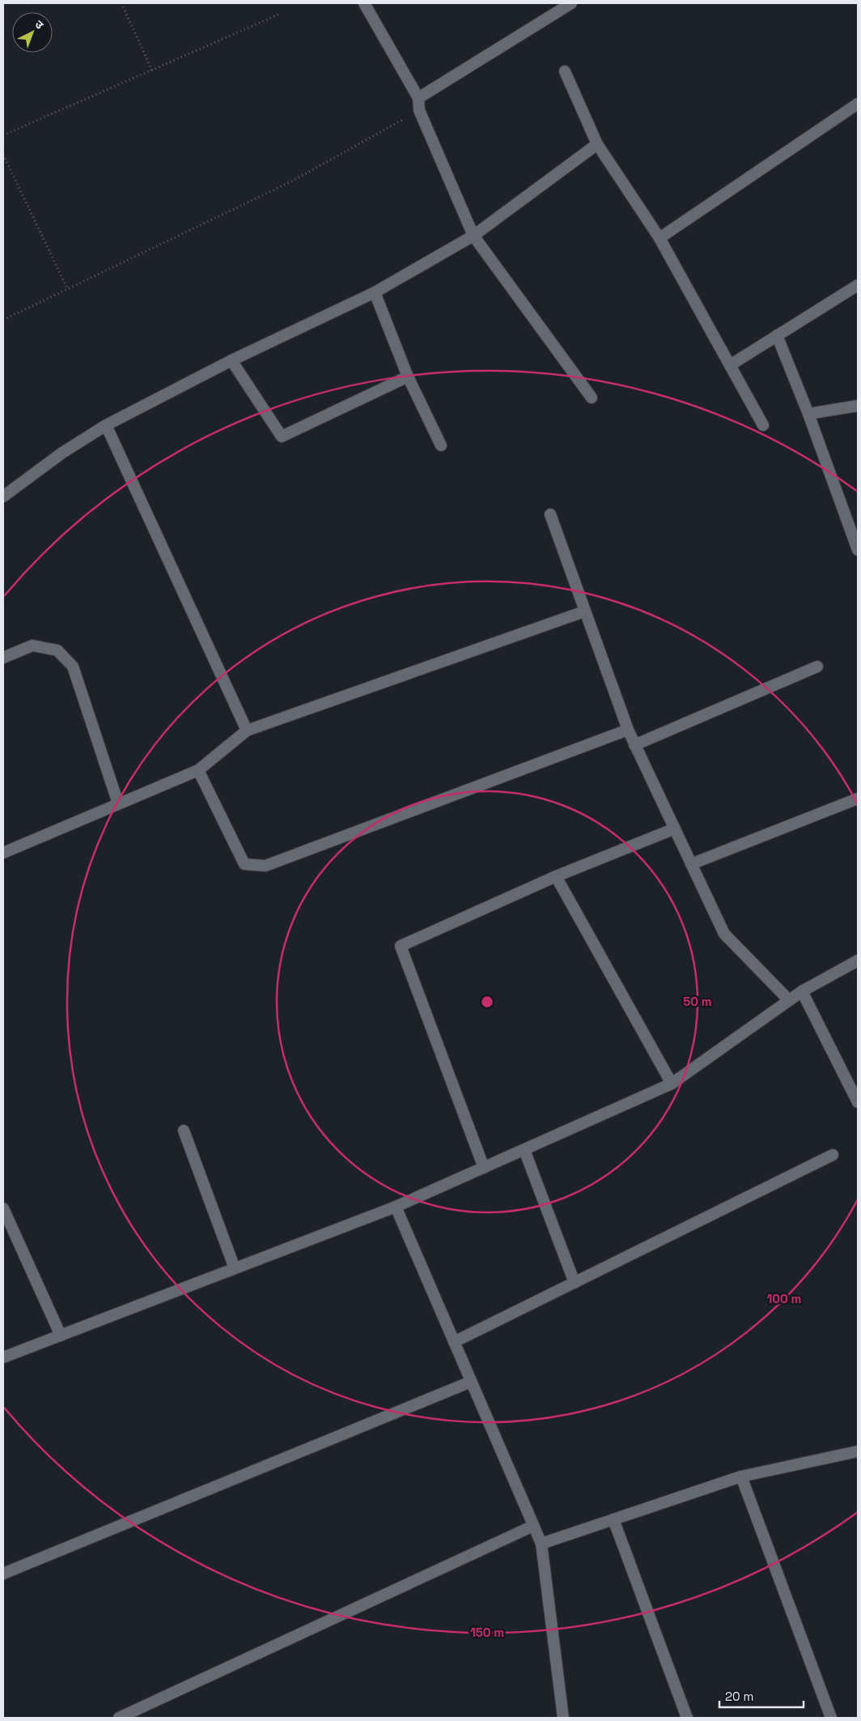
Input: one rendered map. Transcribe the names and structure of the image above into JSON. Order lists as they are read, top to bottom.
{
  "scale_bar": "20 m",
  "north": "top right",
  "rings": ["50 m", "100 m", "150 m"]
}
